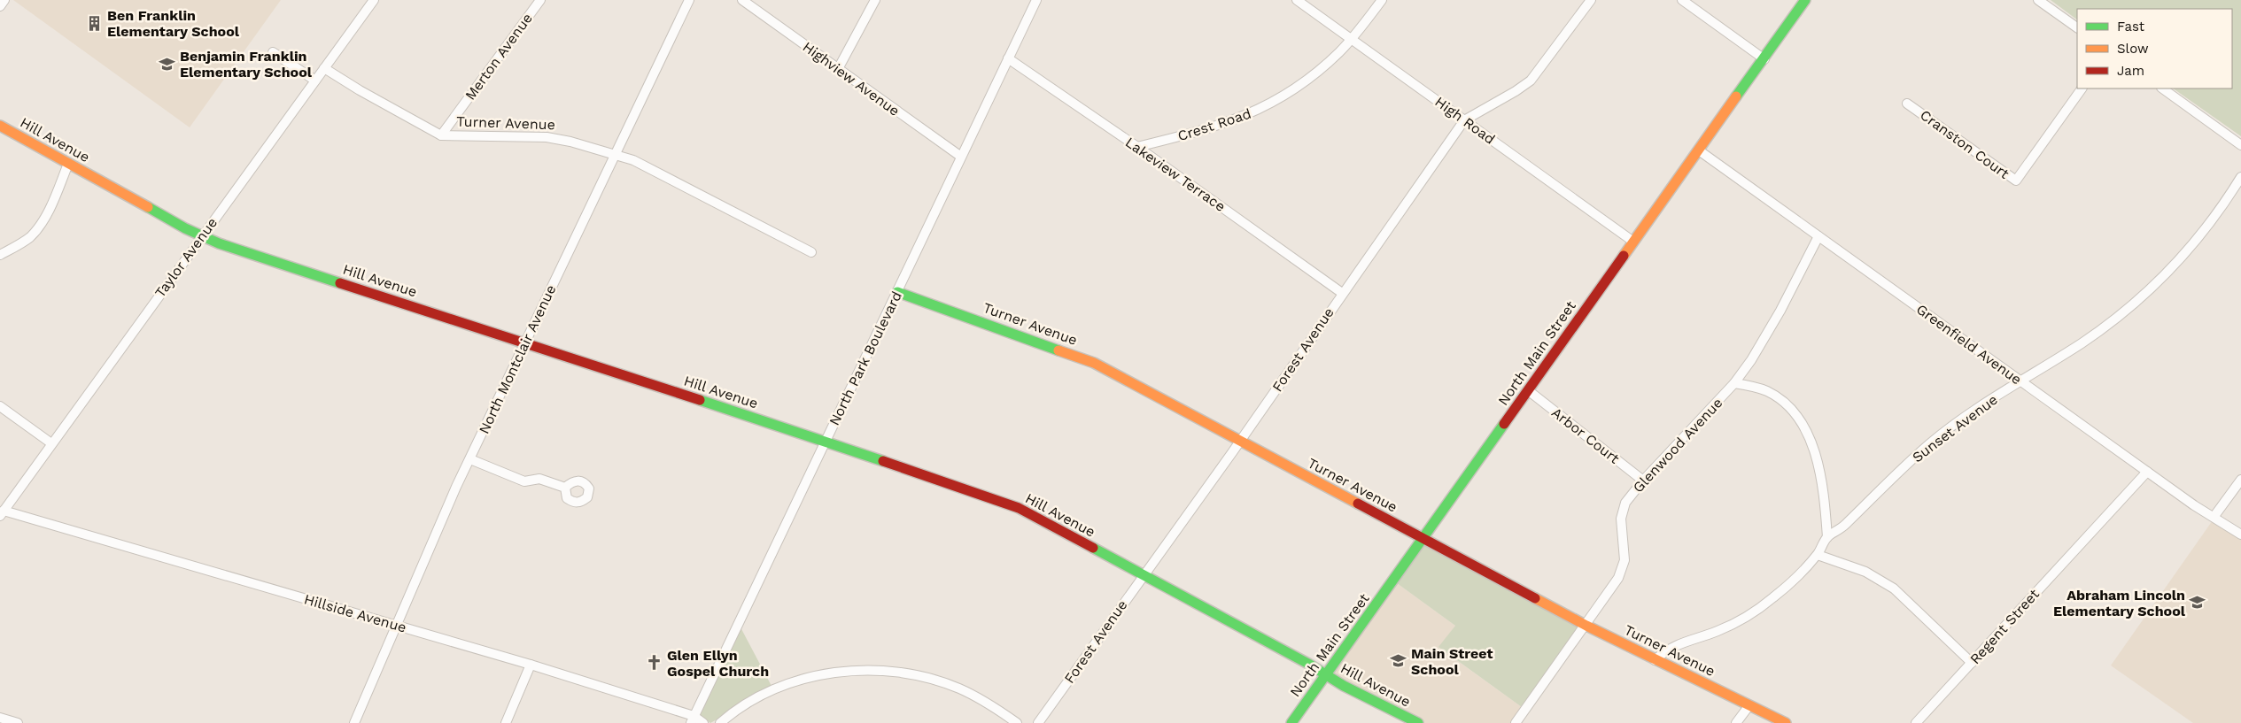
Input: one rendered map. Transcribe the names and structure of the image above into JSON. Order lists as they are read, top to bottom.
{
  "streets": {
    "street": [
      "Merton Avenue",
      "Highview Avenue",
      "High Road",
      "Turner Avenue",
      "Crest Road",
      "Hill Avenue",
      "Cranston Court",
      "Lakeview Terrace",
      "Taylor Avenue",
      "Greenfield Avenue",
      "Forest Avenue",
      "North Main Street",
      "North Park Boulevard",
      "North Montclair Avenue",
      "Sunset Avenue",
      "Arbor Court",
      "Glenwood Avenue",
      "Hillside Avenue",
      "Regent Street"
    ]
  },
  "crossings": [
    ["Merton Avenue", "Turner Avenue"],
    ["Highview Avenue", "North Park Boulevard"],
    ["High Road", "Crest Road"],
    ["High Road", "Forest Avenue"],
    ["High Road", "North Main Street"],
    ["Turner Avenue", "Taylor Avenue"],
    ["Turner Avenue", "Forest Avenue"],
    ["Turner Avenue", "North Main Street"],
    ["Turner Avenue", "North Park Boulevard"],
    ["Turner Avenue", "North Montclair Avenue"],
    ["Turner Avenue", "Sunset Avenue"],
    ["Turner Avenue", "Glenwood Avenue"],
    ["Crest Road", "Lakeview Terrace"],
    ["Hill Avenue", "Taylor Avenue"],
    ["Hill Avenue", "Forest Avenue"],
    ["Hill Avenue", "North Main Street"],
    ["Hill Avenue", "North Park Boulevard"],
    ["Hill Avenue", "North Montclair Avenue"],
    ["Lakeview Terrace", "Forest Avenue"],
    ["Lakeview Terrace", "North Park Boulevard"],
    ["Taylor Avenue", "Hillside Avenue"],
    ["Greenfield Avenue", "North Main Street"],
    ["Greenfield Avenue", "Sunset Avenue"],
    ["Greenfield Avenue", "Glenwood Avenue"],
    ["Greenfield Avenue", "Regent Street"],
    ["North Main Street", "Arbor Court"],
    ["North Park Boulevard", "Hillside Avenue"],
    ["North Montclair Avenue", "Hillside Avenue"],
    ["Arbor Court", "Glenwood Avenue"]
  ],
  "places": {
    "building": ["Ben Franklin Elementary School"],
    "school or university": ["Benjamin Franklin Elementary School", "Abraham Lincoln Elementary School", "Main Street School"],
    "church": ["Glen Ellyn Gospel Church"]
  },
  "legend": ["Fast", "Slow", "Jam"]
}
